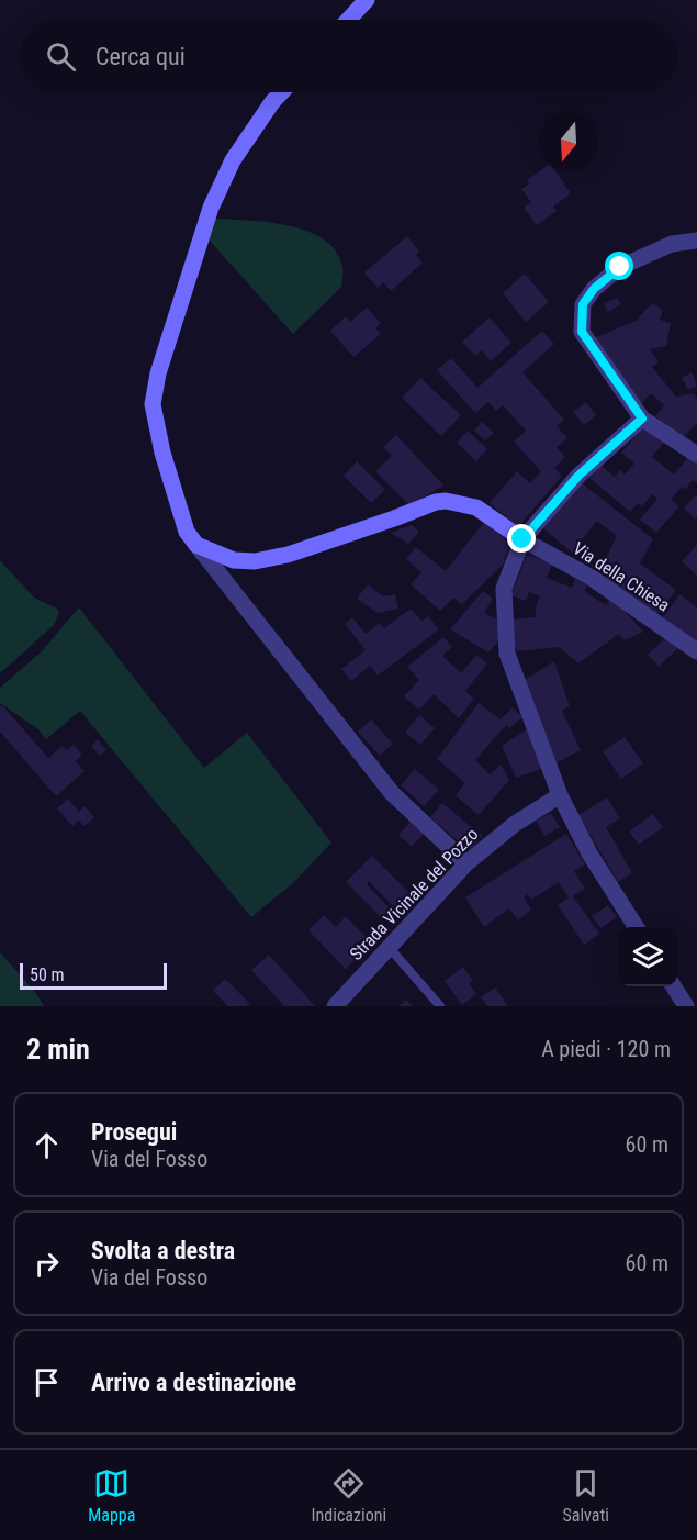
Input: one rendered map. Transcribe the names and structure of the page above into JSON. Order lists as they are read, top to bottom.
{
  "streets": {
    "street": ["Via della Chiesa", "Strada Vicinale del Pozzo"]
  },
  "scale_bar": "50 m",
  "north": "bottom",
  "page": {
    "search": "Cerca qui",
    "scale": "50 m",
    "heading": ["2 min", "A piedi · 120 m"],
    "list": [
      ["Prosegui", "Via del Fosso", "60 m"],
      ["Svolta a destra", "Via del Fosso", "60 m"],
      "Arrivo a destinazione"
    ],
    "nav": ["Mappa", "Indicazioni", "Salvati"]
  }
}
